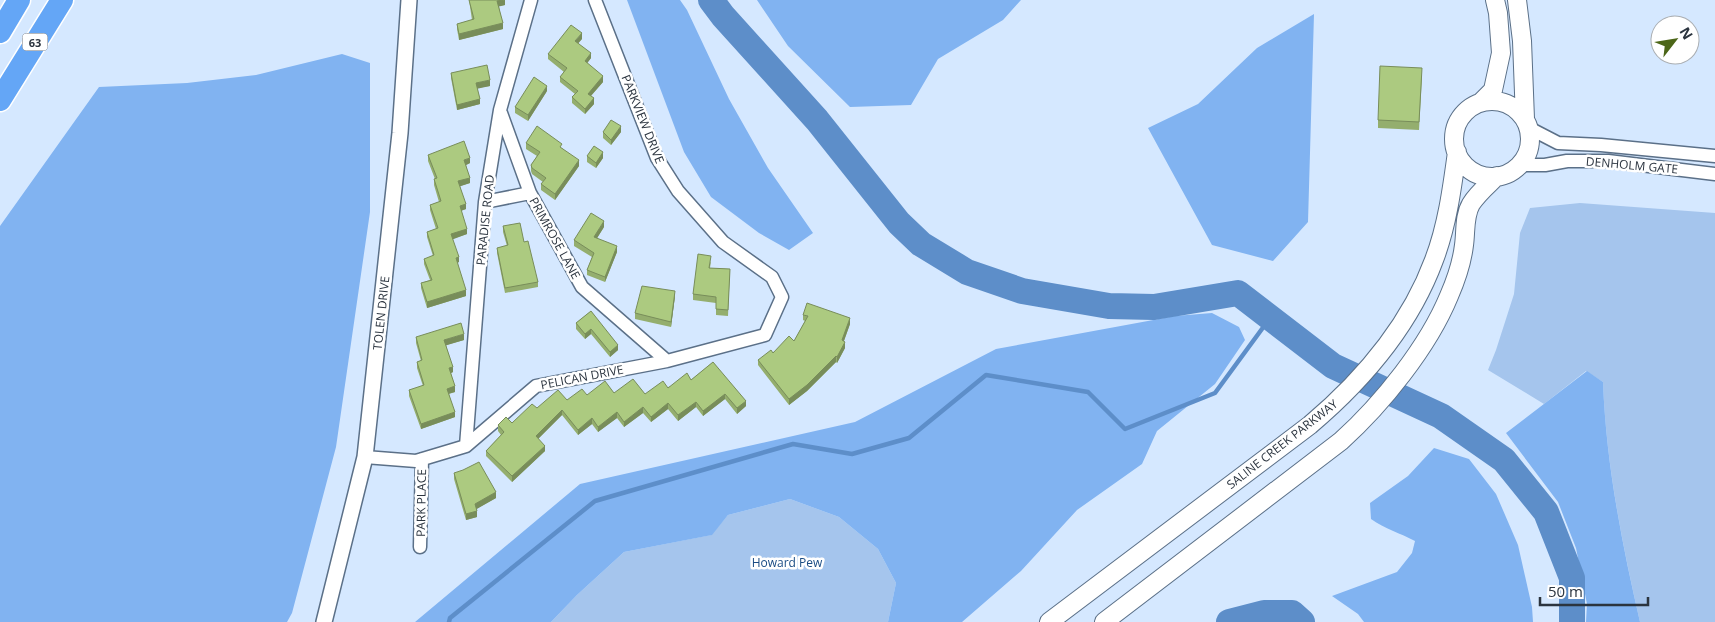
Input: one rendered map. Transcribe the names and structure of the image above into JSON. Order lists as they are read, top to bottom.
{
  "streets": {
    "highway": ["63"],
    "main road": ["SALINE CREEK PARKWAY"],
    "street": [
      "PARKVIEW DRIVE",
      "DENHOLM GATE",
      "PARADISE ROAD",
      "PRIMROSE LANE",
      "TOLEN DRIVE",
      "PELICAN DRIVE",
      "PARK PLACE"
    ]
  },
  "crossings": [
    ["PARKVIEW DRIVE", "PELICAN DRIVE"],
    ["DENHOLM GATE", "SALINE CREEK PARKWAY"],
    ["PARADISE ROAD", "PRIMROSE LANE"],
    ["PARADISE ROAD", "PELICAN DRIVE"],
    ["PRIMROSE LANE", "PELICAN DRIVE"],
    ["TOLEN DRIVE", "PELICAN DRIVE"],
    ["PELICAN DRIVE", "PARK PLACE"]
  ],
  "parks": ["Howard Pew"],
  "scale_bar": "50 m",
  "north": "top right"
}
